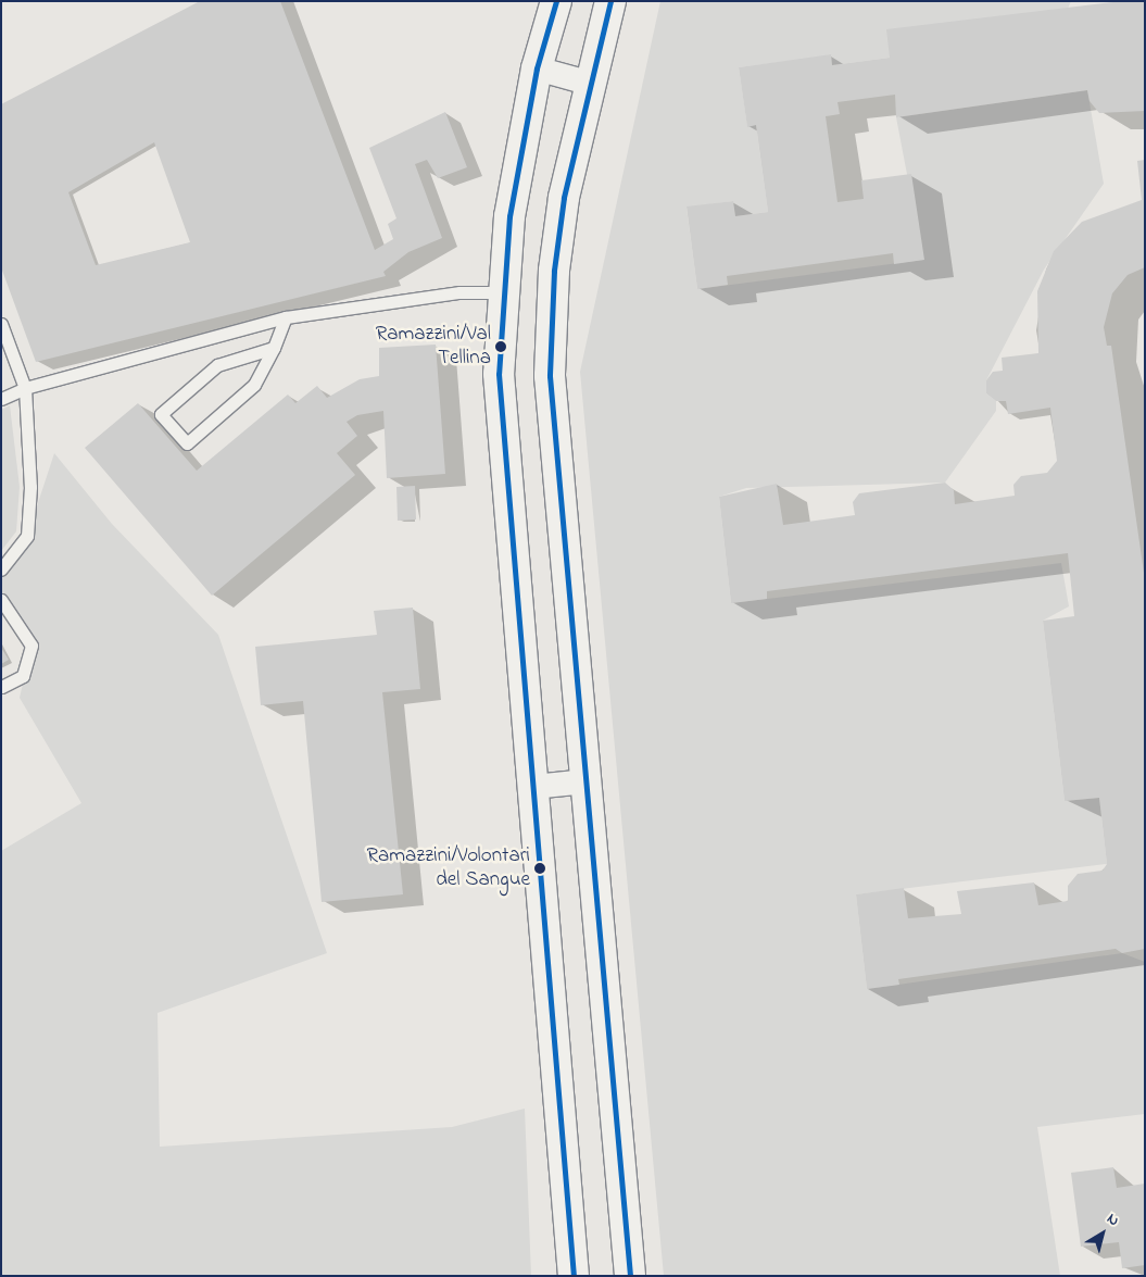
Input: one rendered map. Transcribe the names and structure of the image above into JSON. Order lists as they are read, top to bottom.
{
  "places": ["Ramazzini/Val Tellina", "Ramazzini/Volontari del Sangue"],
  "north": "top right"
}
